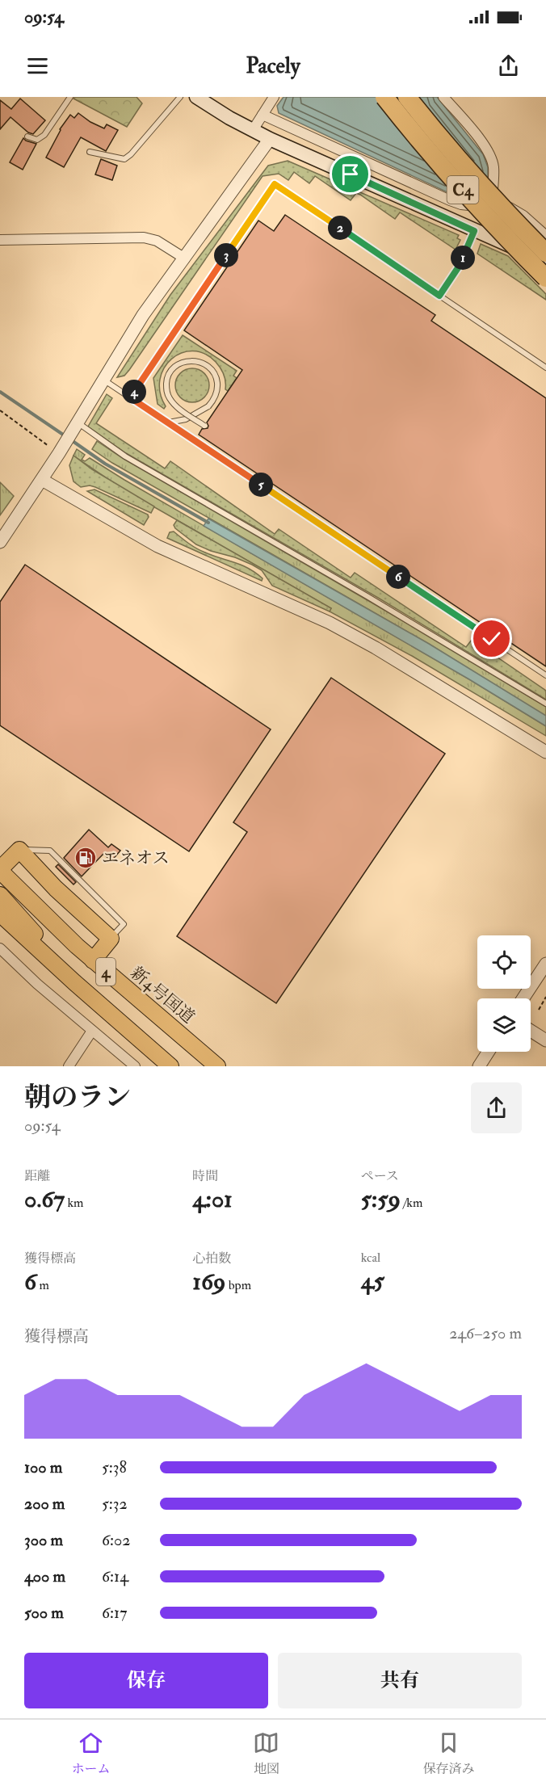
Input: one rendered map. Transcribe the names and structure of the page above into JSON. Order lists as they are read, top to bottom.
{
  "streets": {
    "highway": ["C4", "4", "新4号国道"]
  },
  "places": {
    "fuel station": ["エネオス"]
  },
  "page": {
    "status": "09:54",
    "header": "Pacely",
    "pins": [
      "2",
      "3",
      "1",
      "4",
      "5",
      "6"
    ],
    "heading": ["朝のラン", "09:54"],
    "stats": [
      ["距離", "0.67 km"],
      ["時間", "4:01"],
      ["ペース", "5:59 /km"],
      ["獲得標高", "6 m"],
      ["心拍数", "169 bpm"],
      ["kcal", "45"]
    ],
    "chart": ["獲得標高", "246–250 m"],
    "list": [
      {
        "name": "100 m",
        "note": "5:38"
      },
      {
        "name": "200 m",
        "note": "5:32"
      },
      {
        "name": "300 m",
        "note": "6:02"
      },
      {
        "name": "400 m",
        "note": "6:14"
      },
      {
        "name": "500 m",
        "note": "6:17"
      }
    ],
    "buttons": ["保存", "共有"],
    "tabs": ["ホーム", "地図", "保存済み"]
  }
}
